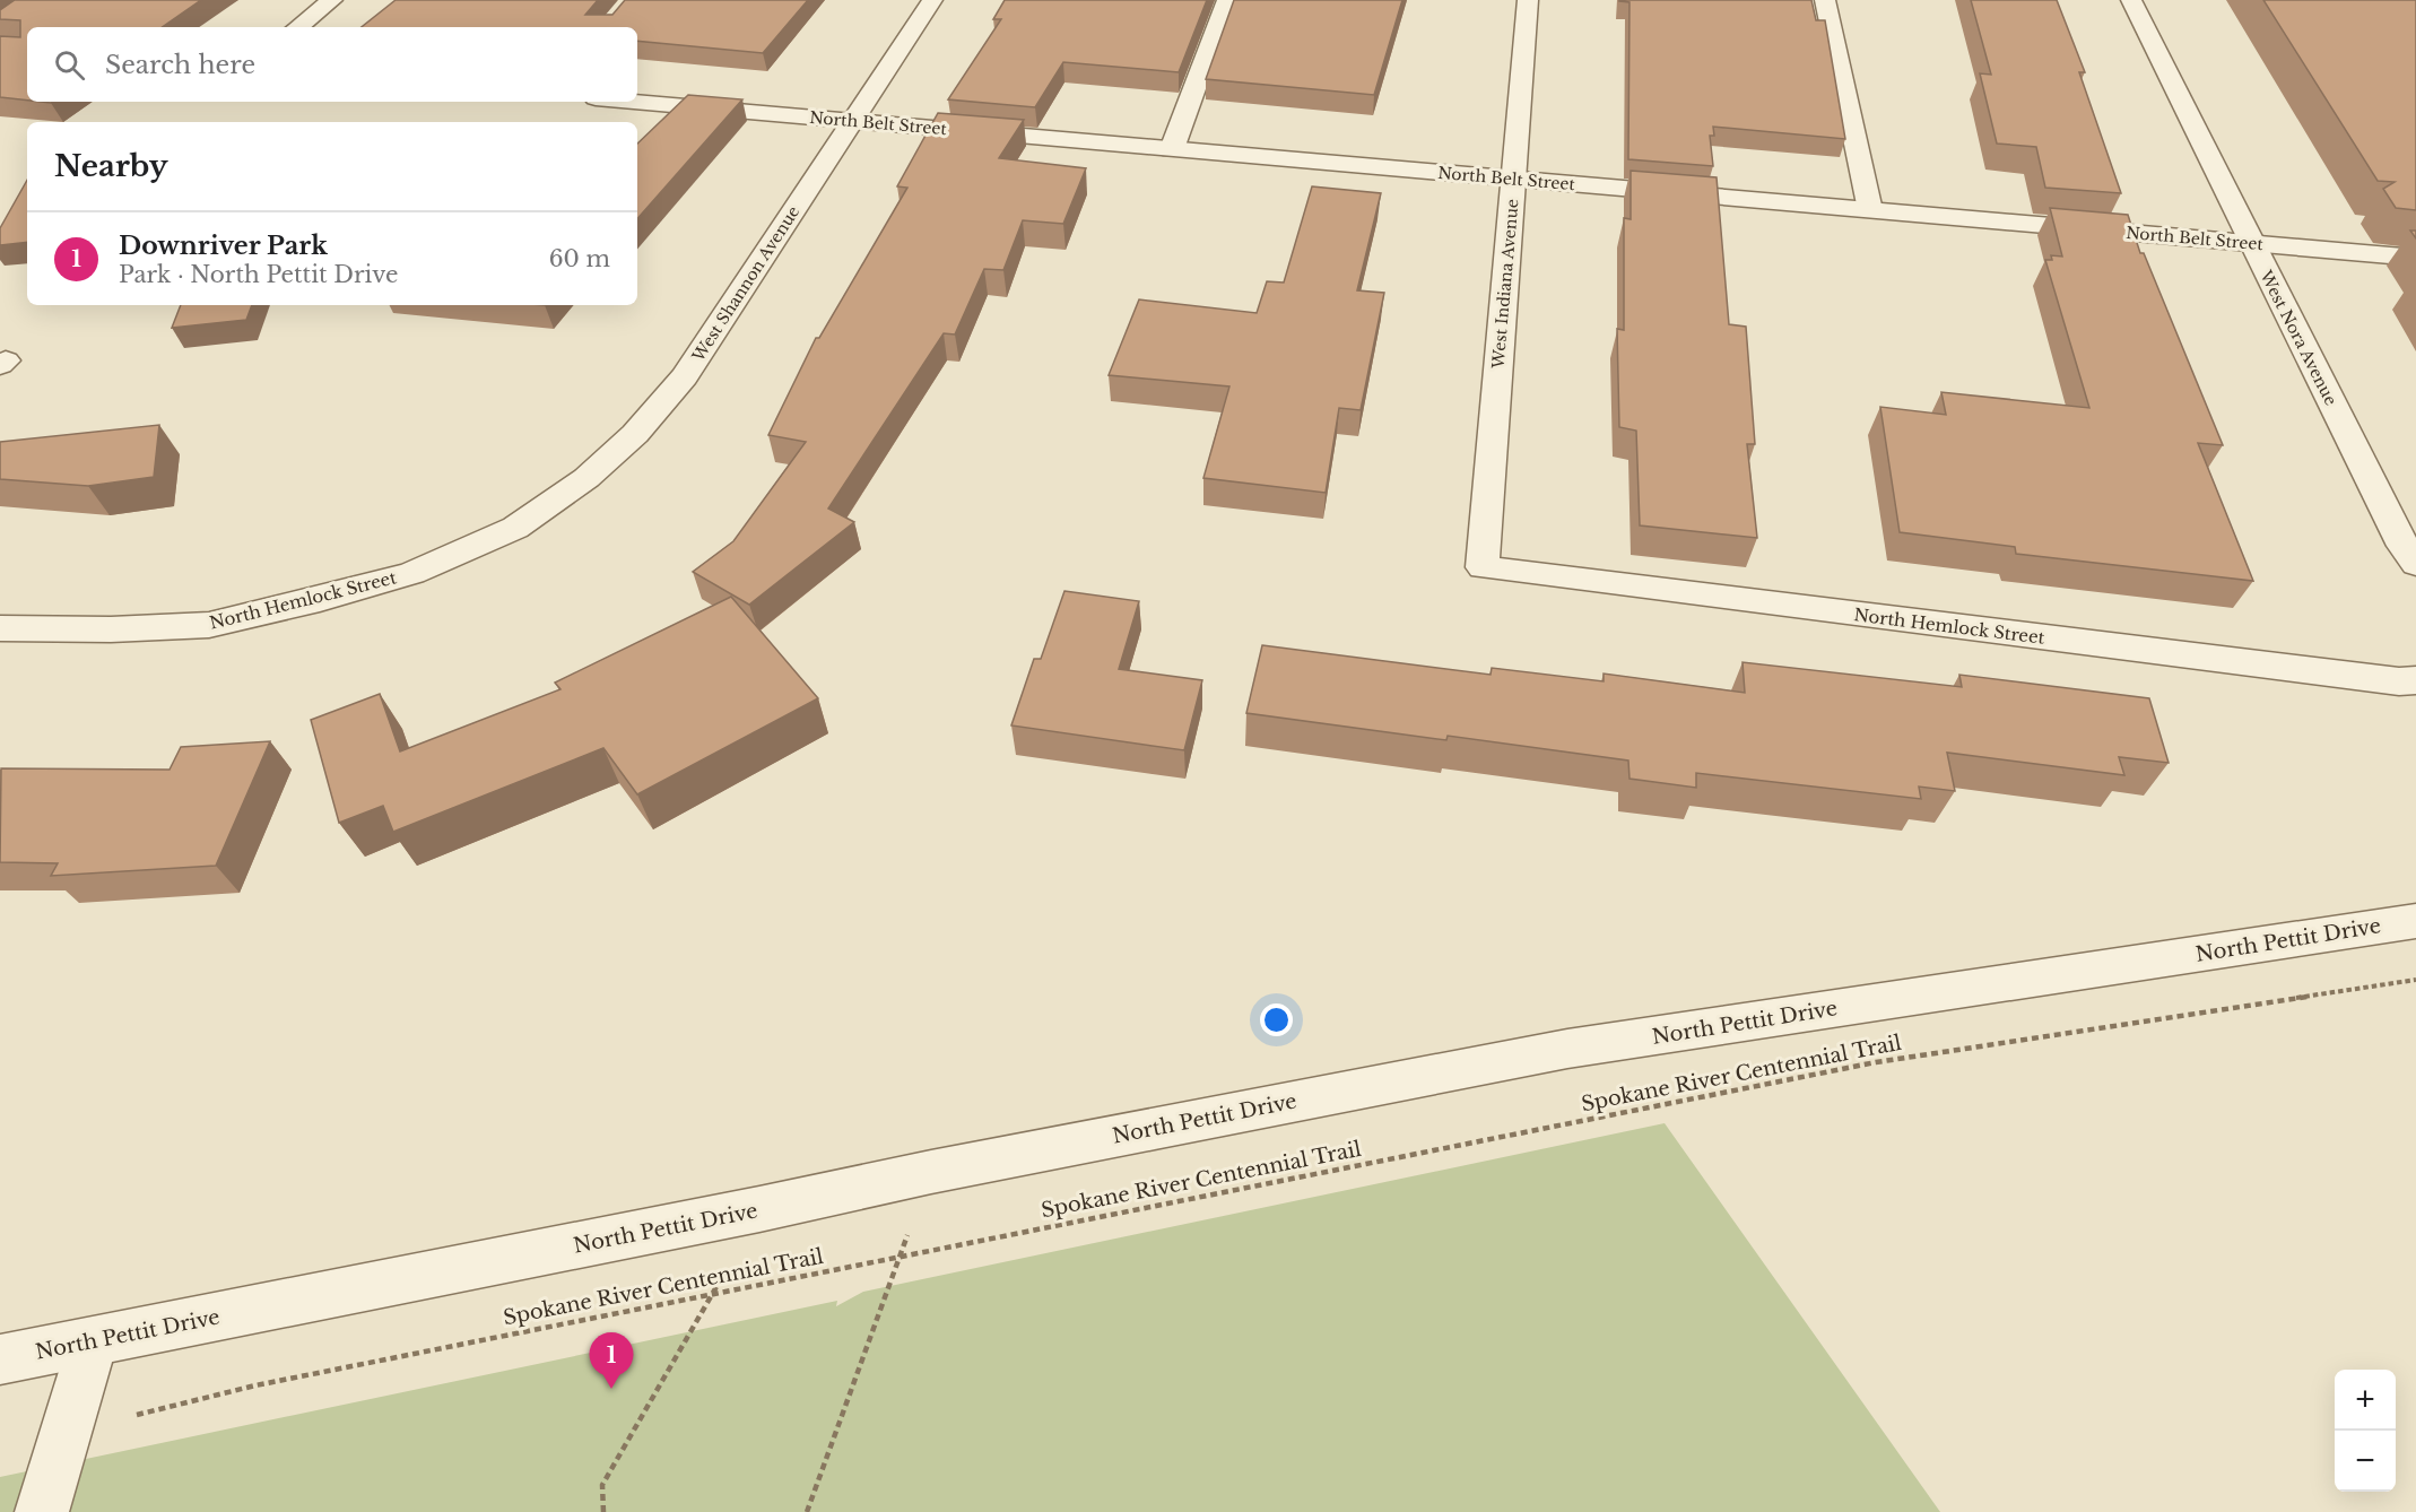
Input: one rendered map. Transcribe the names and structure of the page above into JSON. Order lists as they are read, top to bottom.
{
  "streets": {
    "street": [
      "North Belt Street",
      "West Shannon Avenue",
      "West Indiana Avenue",
      "West Nora Avenue",
      "North Hemlock Street",
      "North Pettit Drive"
    ],
    "path": ["Spokane River Centennial Trail"]
  },
  "crossings": [
    ["North Belt Street", "West Shannon Avenue"],
    ["North Belt Street", "West Indiana Avenue"],
    ["North Belt Street", "West Nora Avenue"],
    ["West Shannon Avenue", "North Hemlock Street"],
    ["West Indiana Avenue", "North Hemlock Street"]
  ],
  "page": {
    "search": "Search here",
    "heading": "Nearby",
    "list": [
      {
        "mark": "1",
        "name": "Downriver Park",
        "note": "Park · North Pettit Drive",
        "value": "60 m"
      }
    ],
    "pins": "1",
    "map_buttons": ["+", "−"]
  }
}
